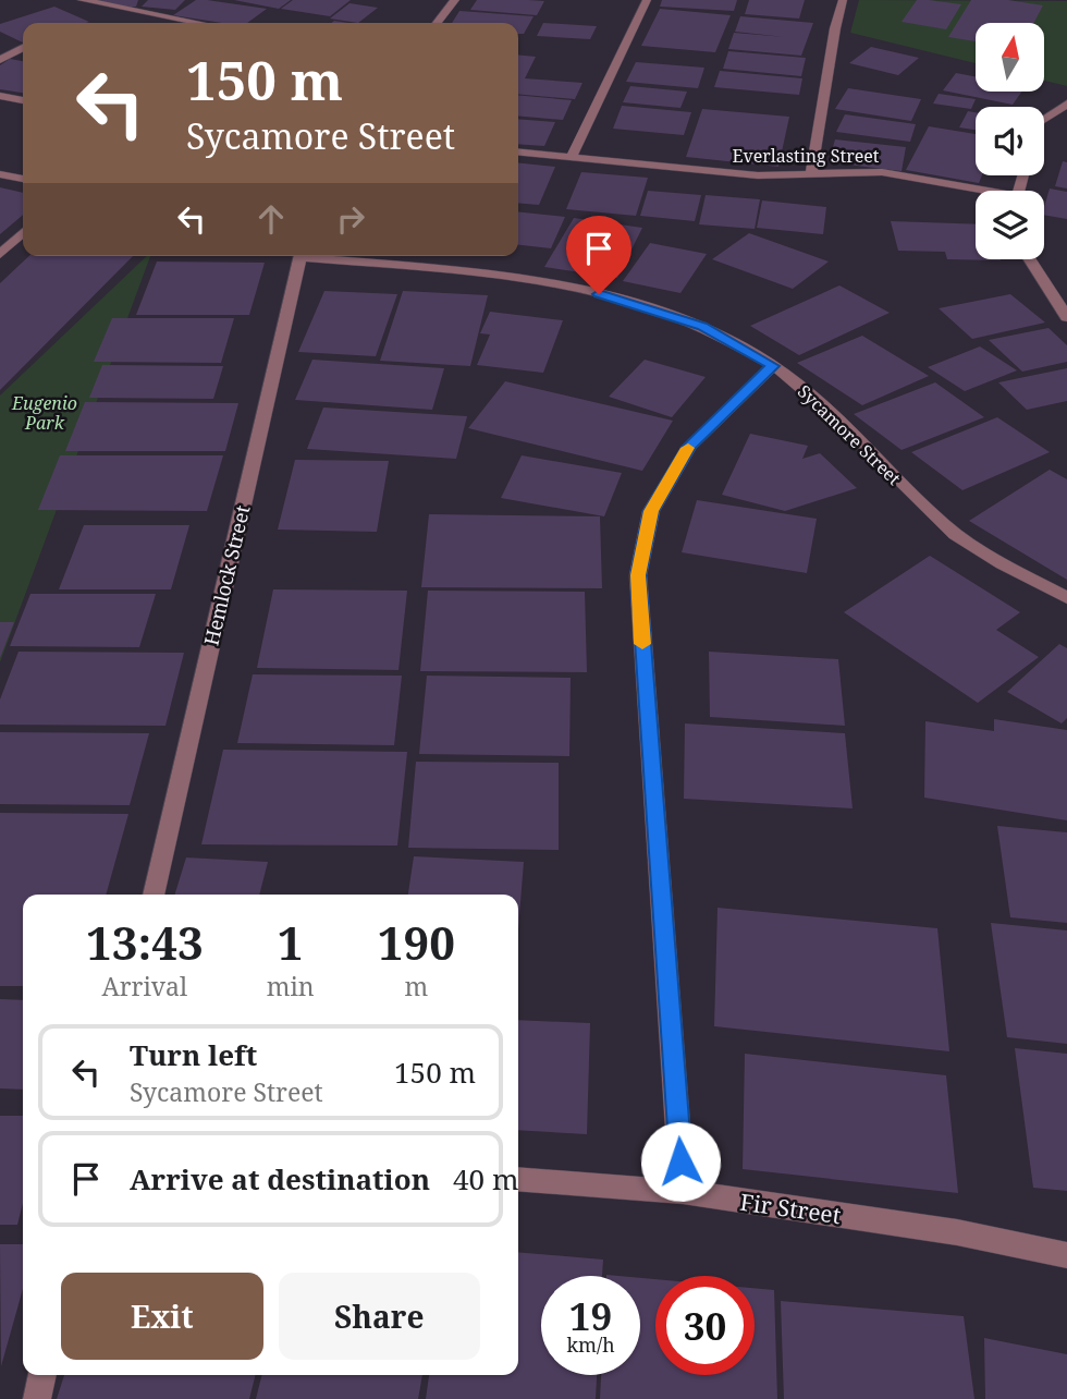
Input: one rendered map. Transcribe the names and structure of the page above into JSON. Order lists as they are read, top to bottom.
{
  "streets": {
    "street": [
      "Everlasting Street",
      "Sycamore Street",
      "Hemlock Street",
      "Fir Street"
    ]
  },
  "parks": ["Eugenio Park"],
  "north": "top",
  "page": {
    "turn": ["150 m", "Sycamore Street"],
    "eta": [
      "13:43",
      "Arrival",
      "1",
      "min",
      "190",
      "m"
    ],
    "list": [
      {
        "name": "Turn left",
        "note": "Sycamore Street",
        "value": "150 m"
      },
      {
        "name": "Arrive at destination",
        "value": "40 m"
      }
    ],
    "buttons": ["Exit", "Share"],
    "speed": "19 km/h",
    "limit": "30"
  }
}
